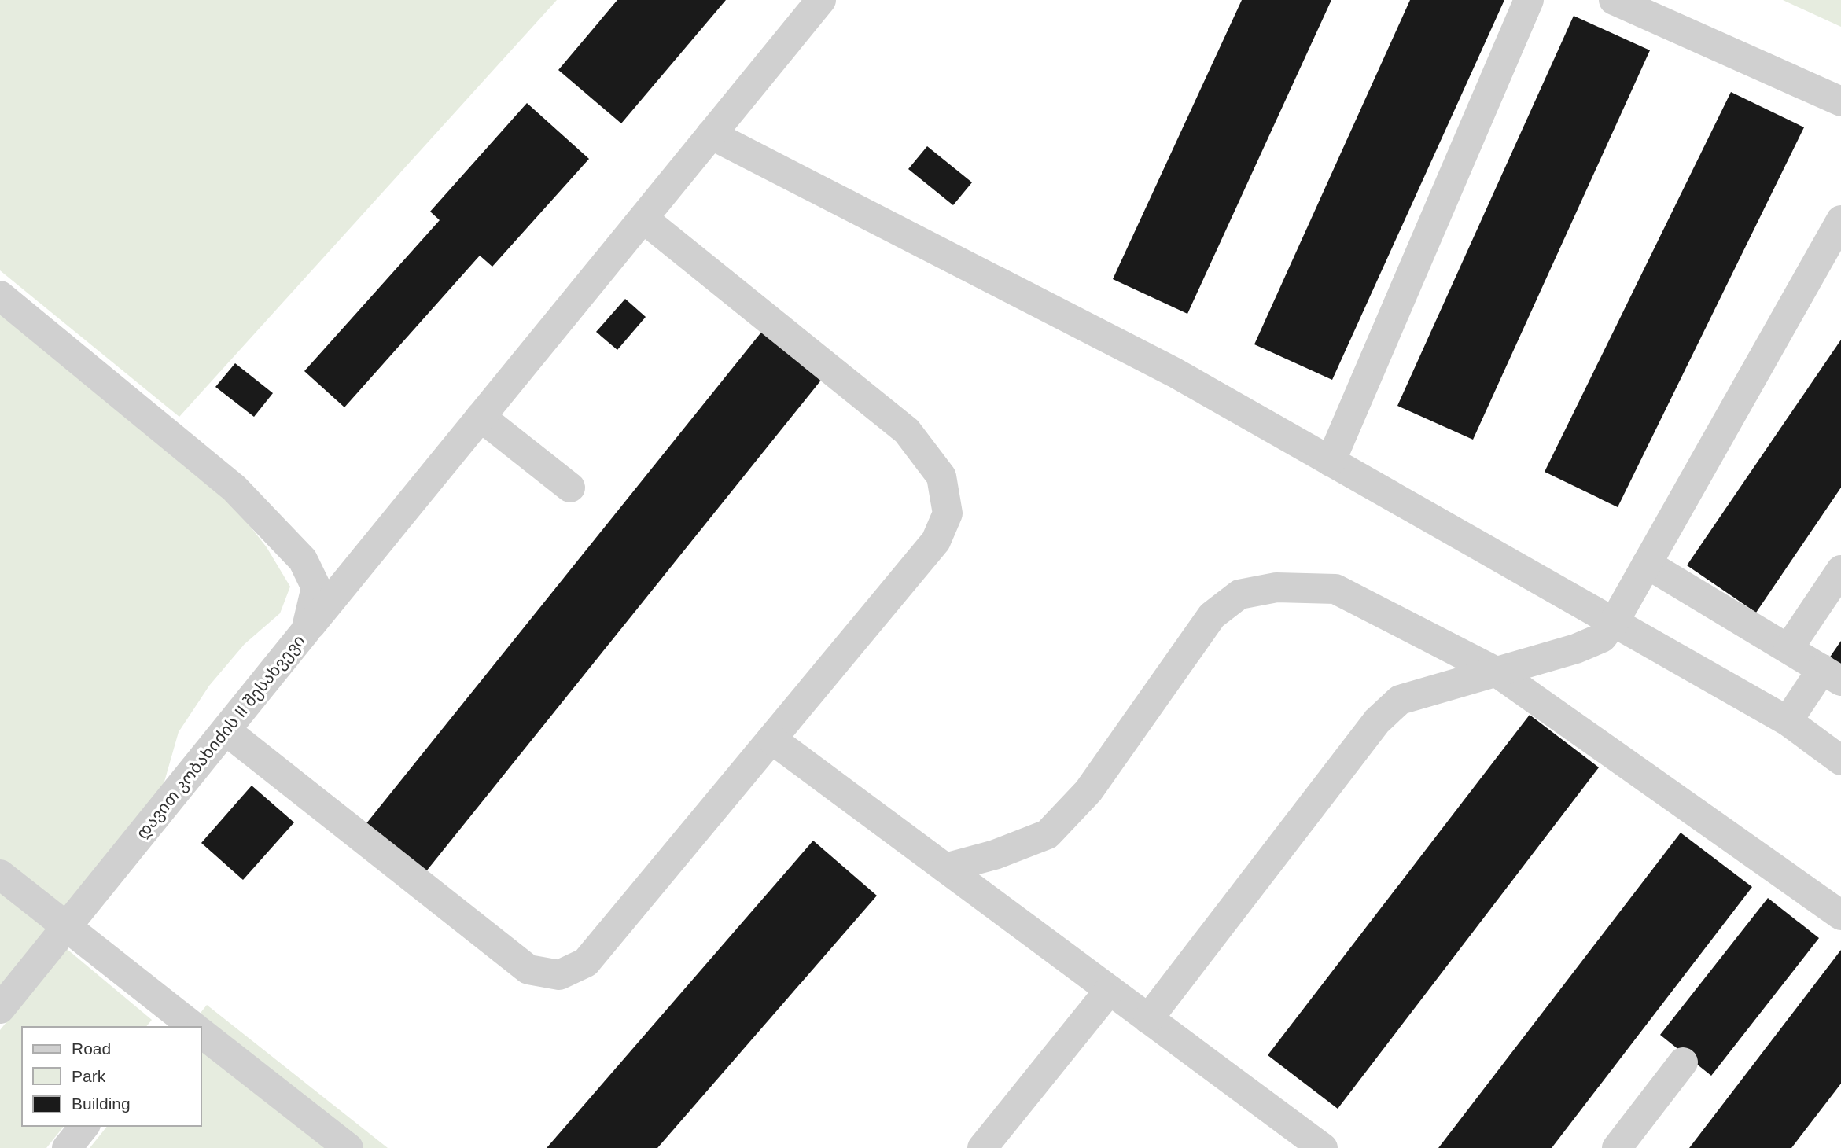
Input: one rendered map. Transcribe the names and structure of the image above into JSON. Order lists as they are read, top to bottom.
{
  "streets": {
    "street": ["დავით კობახიძის II შესახვევი"]
  },
  "legend": ["Road", "Park", "Building"]
}
